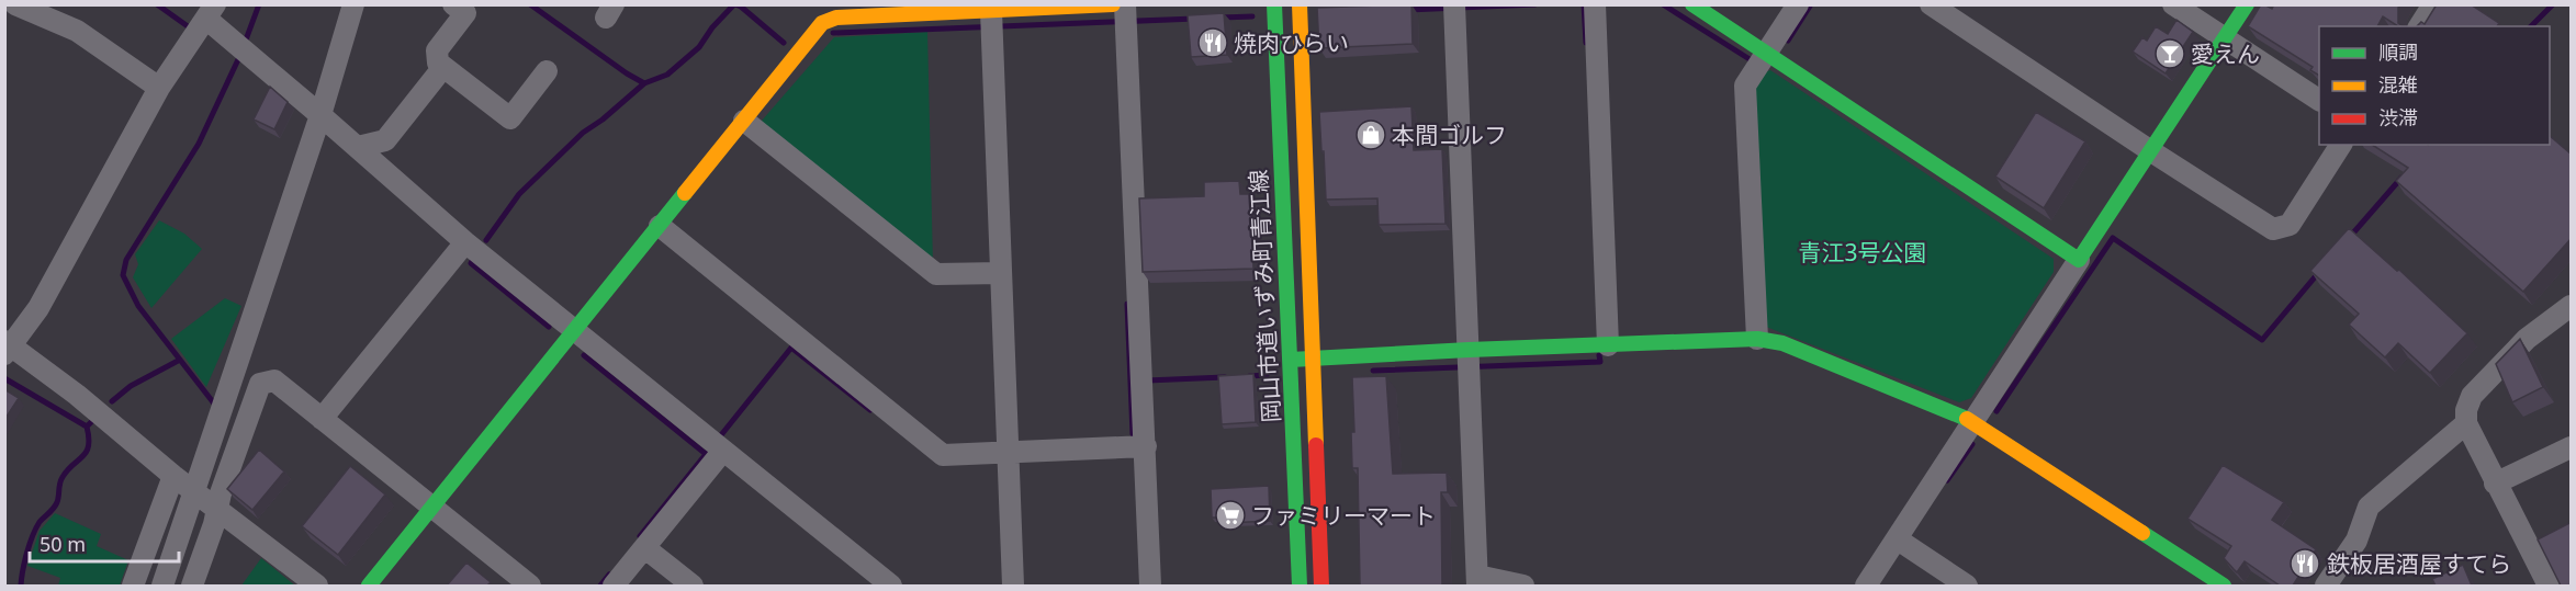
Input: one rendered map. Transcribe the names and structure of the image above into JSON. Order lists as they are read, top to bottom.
{
  "streets": {
    "street": ["岡山市道いずみ町青江線"]
  },
  "parks": ["青江3号公園"],
  "places": {
    "restaurant": ["焼肉ひらい", "鉄板居酒屋すてら"],
    "bar": ["愛えん"],
    "shop": ["本間ゴルフ"],
    "supermarket": ["ファミリーマート"]
  },
  "legend": ["順調", "混雑", "渋滞"],
  "scale_bar": "50 m"
}
